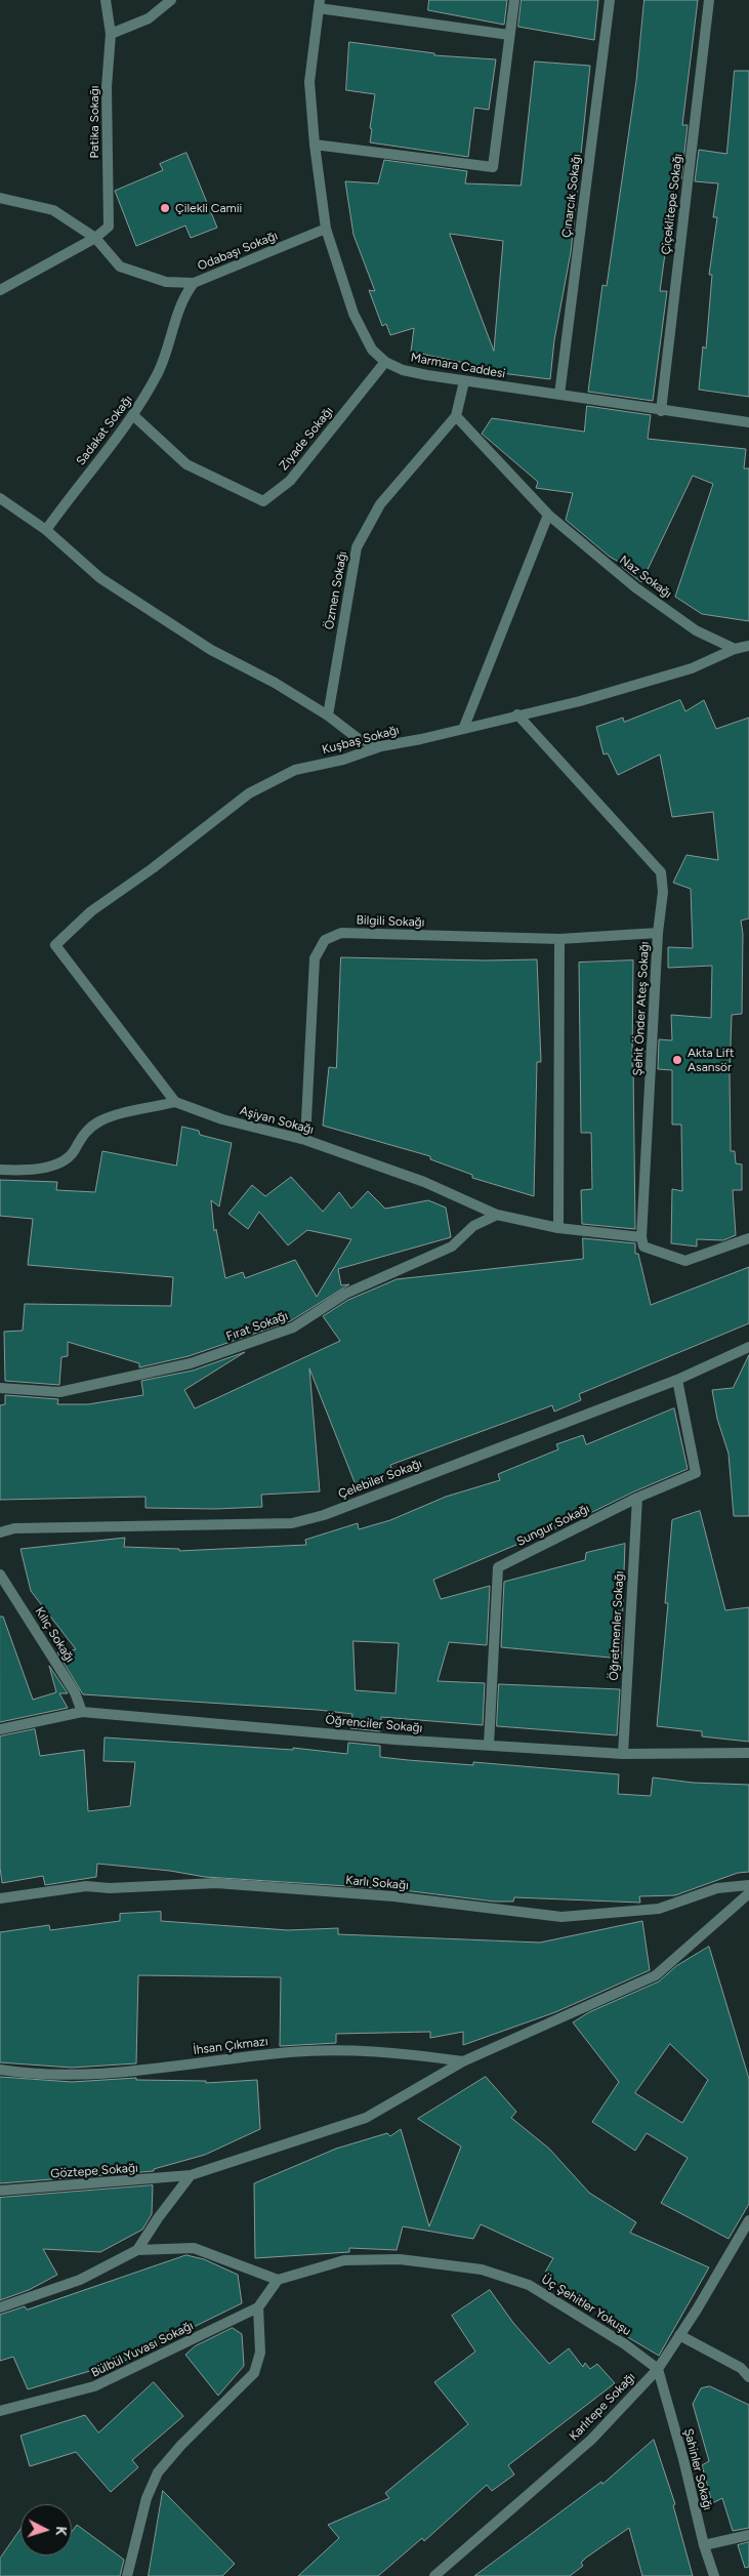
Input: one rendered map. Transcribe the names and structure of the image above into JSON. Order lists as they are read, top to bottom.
{
  "streets": {
    "street": [
      "Patika Sokağı",
      "Çınarcık Sokağı",
      "Çiçeklitepe Sokağı",
      "Odabaşı Sokağı",
      "Marmara Caddesi",
      "Sadakat Sokağı",
      "Ziyade Sokağı",
      "Naz Sokağı",
      "Özmen Sokağı",
      "Kuşbaş Sokağı",
      "Bilgili Sokağı",
      "Şehit Önder Ateş Sokağı",
      "Aşiyan Sokağı",
      "Fırat Sokağı",
      "Çelebiler Sokağı",
      "Sungur Sokağı",
      "Öğretmenler Sokağı",
      "Kılıç Sokağı",
      "Öğrenciler Sokağı",
      "Karlı Sokağı",
      "İhsan Çıkmazı",
      "Göztepe Sokağı",
      "Üç Şehitler Yokuşu",
      "Bülbül Yuvası Sokağı",
      "Karlıtepe Sokağı",
      "Şahinler Sokağı"
    ]
  },
  "crossings": [
    ["Patika Sokağı", "Odabaşı Sokağı"],
    ["Çınarcık Sokağı", "Marmara Caddesi"],
    ["Çiçeklitepe Sokağı", "Marmara Caddesi"],
    ["Odabaşı Sokağı", "Marmara Caddesi"],
    ["Odabaşı Sokağı", "Sadakat Sokağı"],
    ["Marmara Caddesi", "Ziyade Sokağı"],
    ["Marmara Caddesi", "Özmen Sokağı"],
    ["Sadakat Sokağı", "Ziyade Sokağı"],
    ["Naz Sokağı", "Özmen Sokağı"],
    ["Naz Sokağı", "Kuşbaş Sokağı"],
    ["Kuşbaş Sokağı", "Şehit Önder Ateş Sokağı"],
    ["Kuşbaş Sokağı", "Aşiyan Sokağı"],
    ["Bilgili Sokağı", "Şehit Önder Ateş Sokağı"],
    ["Bilgili Sokağı", "Aşiyan Sokağı"],
    ["Şehit Önder Ateş Sokağı", "Aşiyan Sokağı"],
    ["Aşiyan Sokağı", "Fırat Sokağı"],
    ["Çelebiler Sokağı", "Sungur Sokağı"],
    ["Sungur Sokağı", "Öğretmenler Sokağı"],
    ["Sungur Sokağı", "Öğrenciler Sokağı"],
    ["Öğretmenler Sokağı", "Öğrenciler Sokağı"],
    ["Kılıç Sokağı", "Öğrenciler Sokağı"],
    ["İhsan Çıkmazı", "Göztepe Sokağı"],
    ["Üç Şehitler Yokuşu", "Bülbül Yuvası Sokağı"],
    ["Üç Şehitler Yokuşu", "Karlıtepe Sokağı"],
    ["Üç Şehitler Yokuşu", "Şahinler Sokağı"],
    ["Karlıtepe Sokağı", "Şahinler Sokağı"]
  ],
  "places": ["Çilekli Camii", "Akta Lift Asansör"],
  "north": "right"
}
